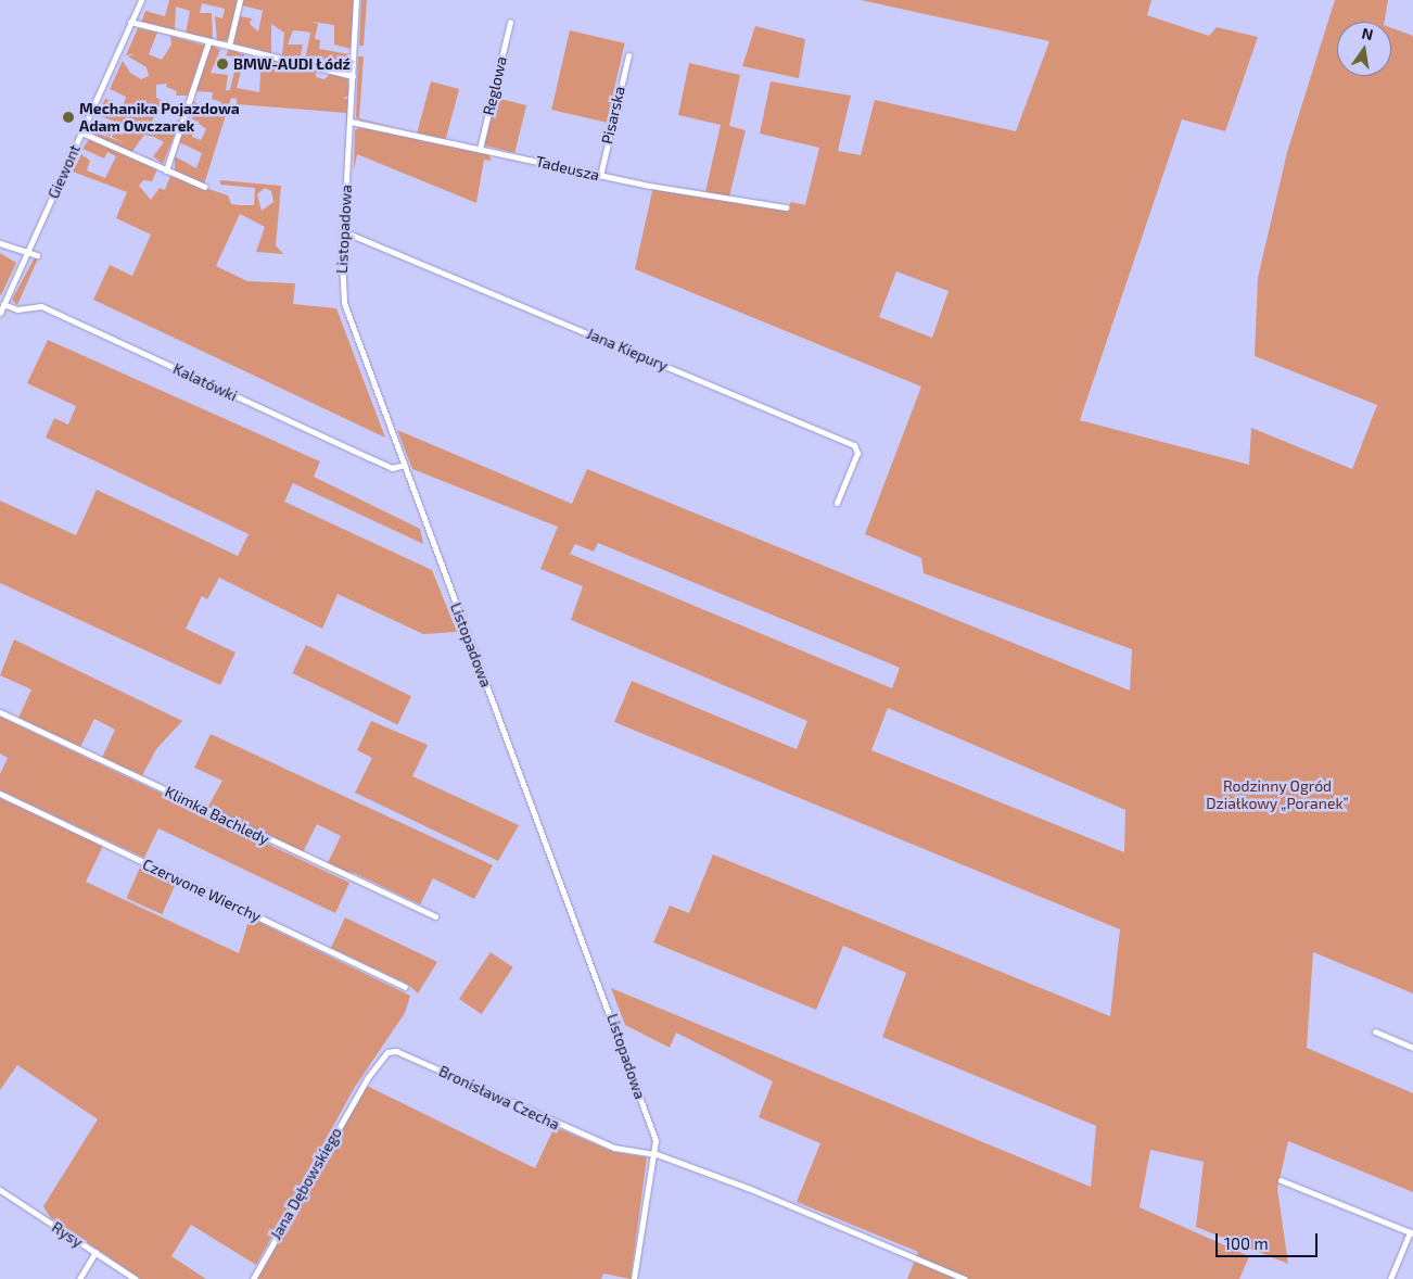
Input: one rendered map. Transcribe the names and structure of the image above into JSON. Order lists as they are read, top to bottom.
{
  "streets": {
    "street": [
      "Reglowa",
      "Pisarska",
      "Tadeusza",
      "Giewont",
      "Listopadowa",
      "Jana Kiepury",
      "Kalatówki",
      "Klimka Bachledy",
      "Czerwone Wierchy",
      "Bronisława Czecha",
      "Jana Dębowskiego",
      "Rysy"
    ]
  },
  "crossings": [
    ["Reglowa", "Tadeusza"],
    ["Pisarska", "Tadeusza"],
    ["Tadeusza", "Listopadowa"],
    ["Giewont", "Kalatówki"],
    ["Listopadowa", "Jana Kiepury"],
    ["Listopadowa", "Kalatówki"],
    ["Listopadowa", "Bronisława Czecha"],
    ["Bronisława Czecha", "Jana Dębowskiego"]
  ],
  "parks": ["Rodzinny Ogród Działkowy „Poranek”"],
  "places": ["BMW-AUDI Łódź", "Mechanika Pojazdowa Adam Owczarek"],
  "scale_bar": "100 m",
  "north": "top"
}
